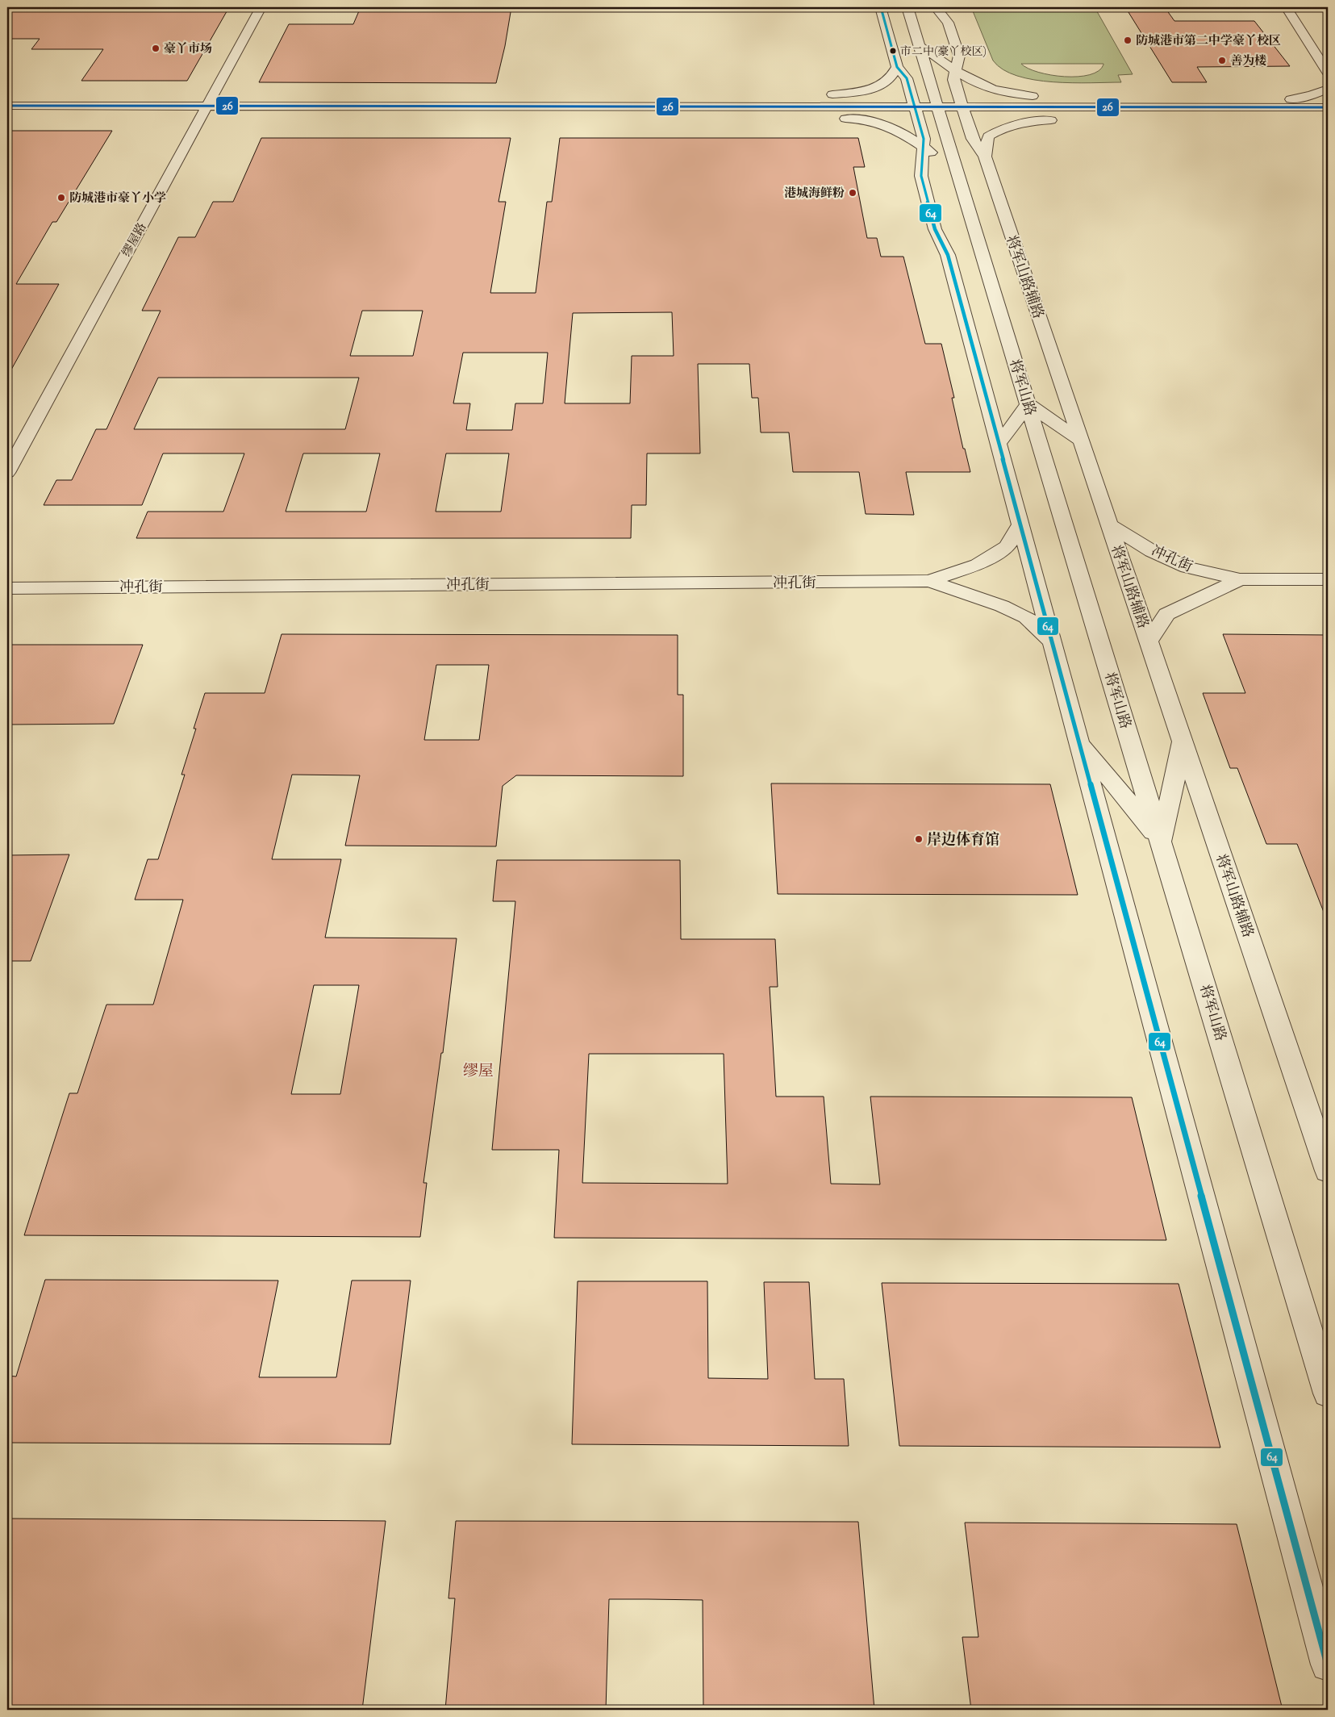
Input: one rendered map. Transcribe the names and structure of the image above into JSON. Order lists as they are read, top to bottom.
{
  "streets": {
    "street": [
      "缪屋路",
      "将军山路辅路",
      "将军山路",
      "冲孔街"
    ]
  },
  "crossings": [
    ["将军山路辅路", "冲孔街"]
  ],
  "districts": ["缪屋"],
  "places": [
    "防城港市第二中学豪丫校区",
    "豪丫市场",
    "市二中(豪丫校区)",
    "善为楼",
    "港城海鲜粉",
    "防城港市豪丫小学",
    "岸边体育馆"
  ],
  "lines": ["transit line 64", "transit line 26"]
}
